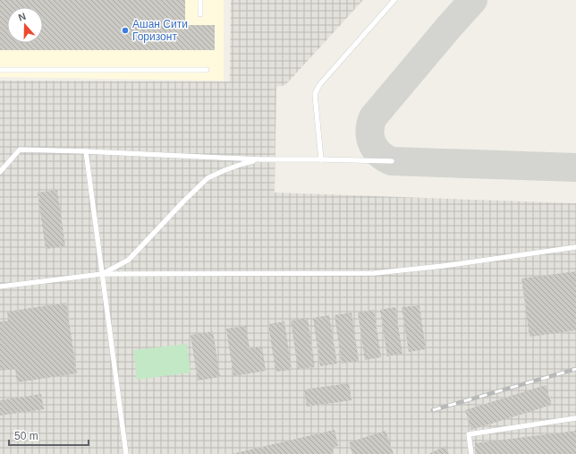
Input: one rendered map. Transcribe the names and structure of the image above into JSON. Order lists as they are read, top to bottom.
{
  "places": ["Ашан Сити Горизонт"],
  "scale_bar": "50 m",
  "north": "top"
}
